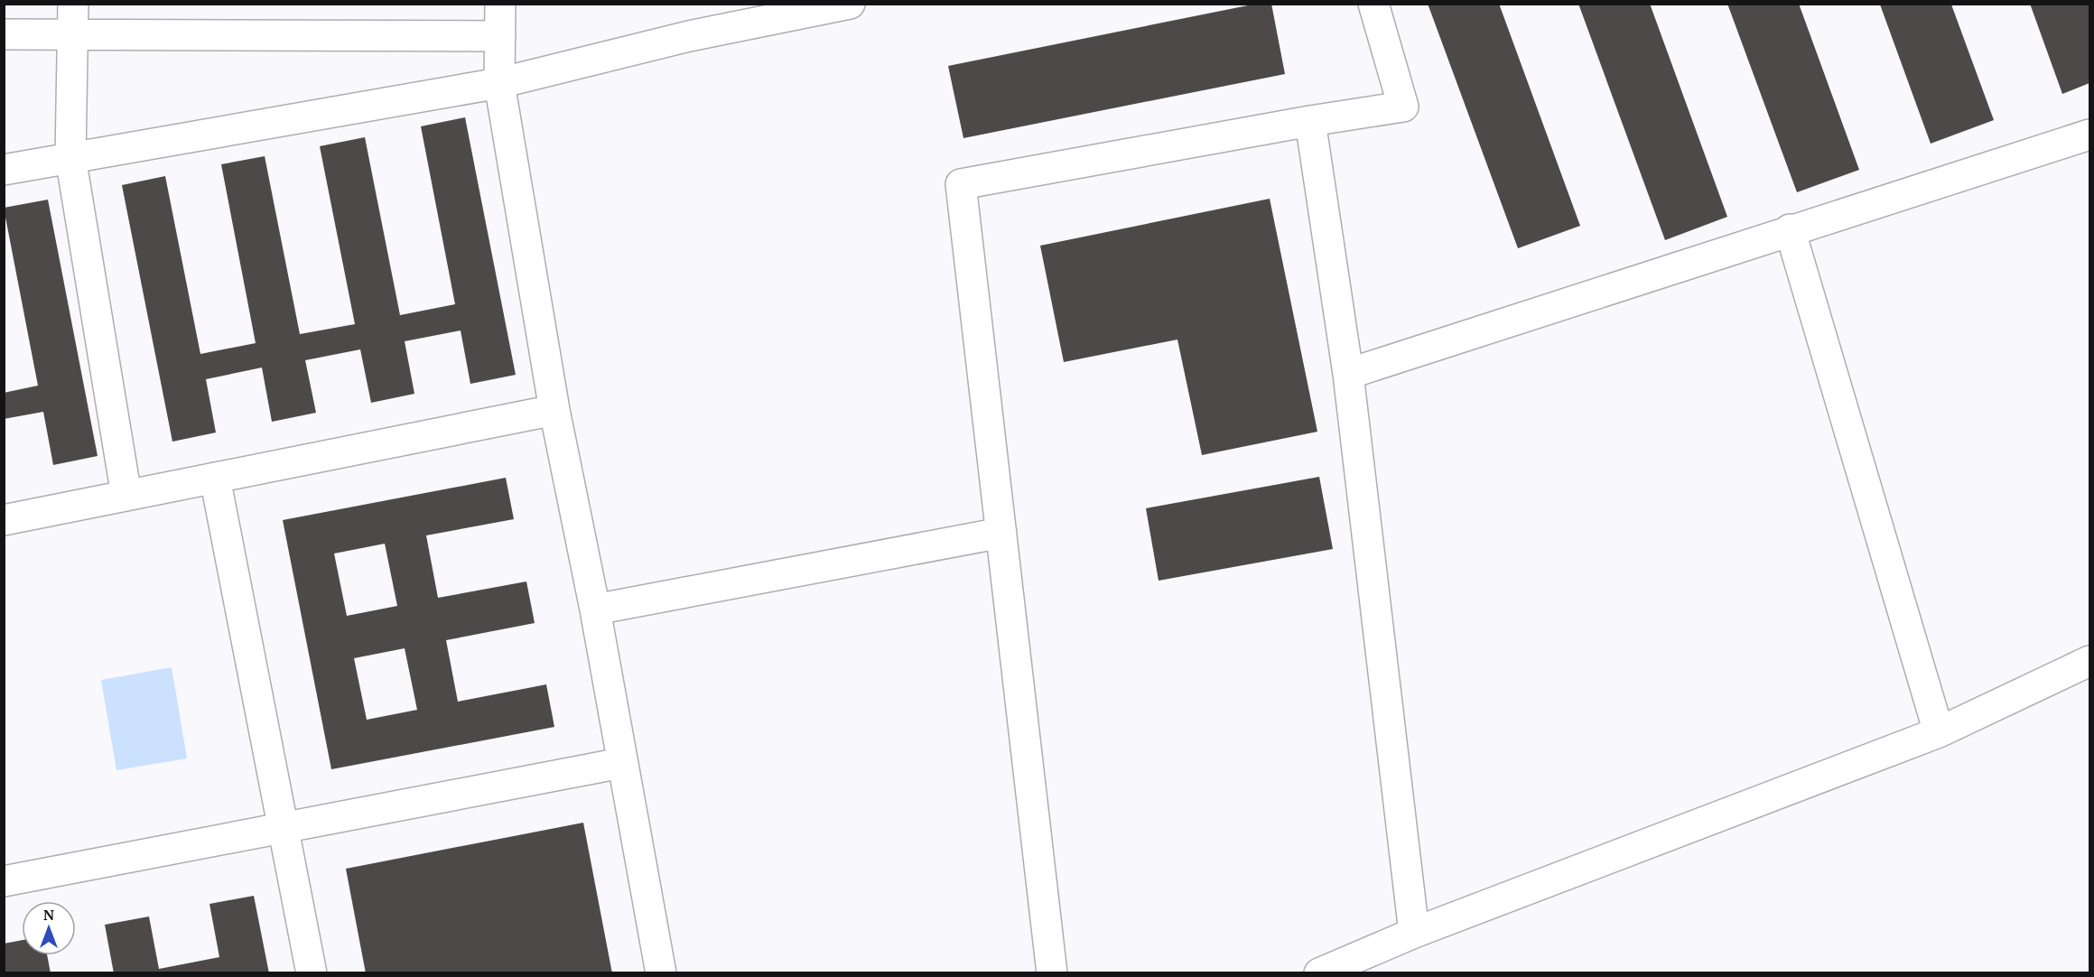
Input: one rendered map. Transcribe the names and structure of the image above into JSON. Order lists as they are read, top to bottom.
{
  "north": "top"
}
